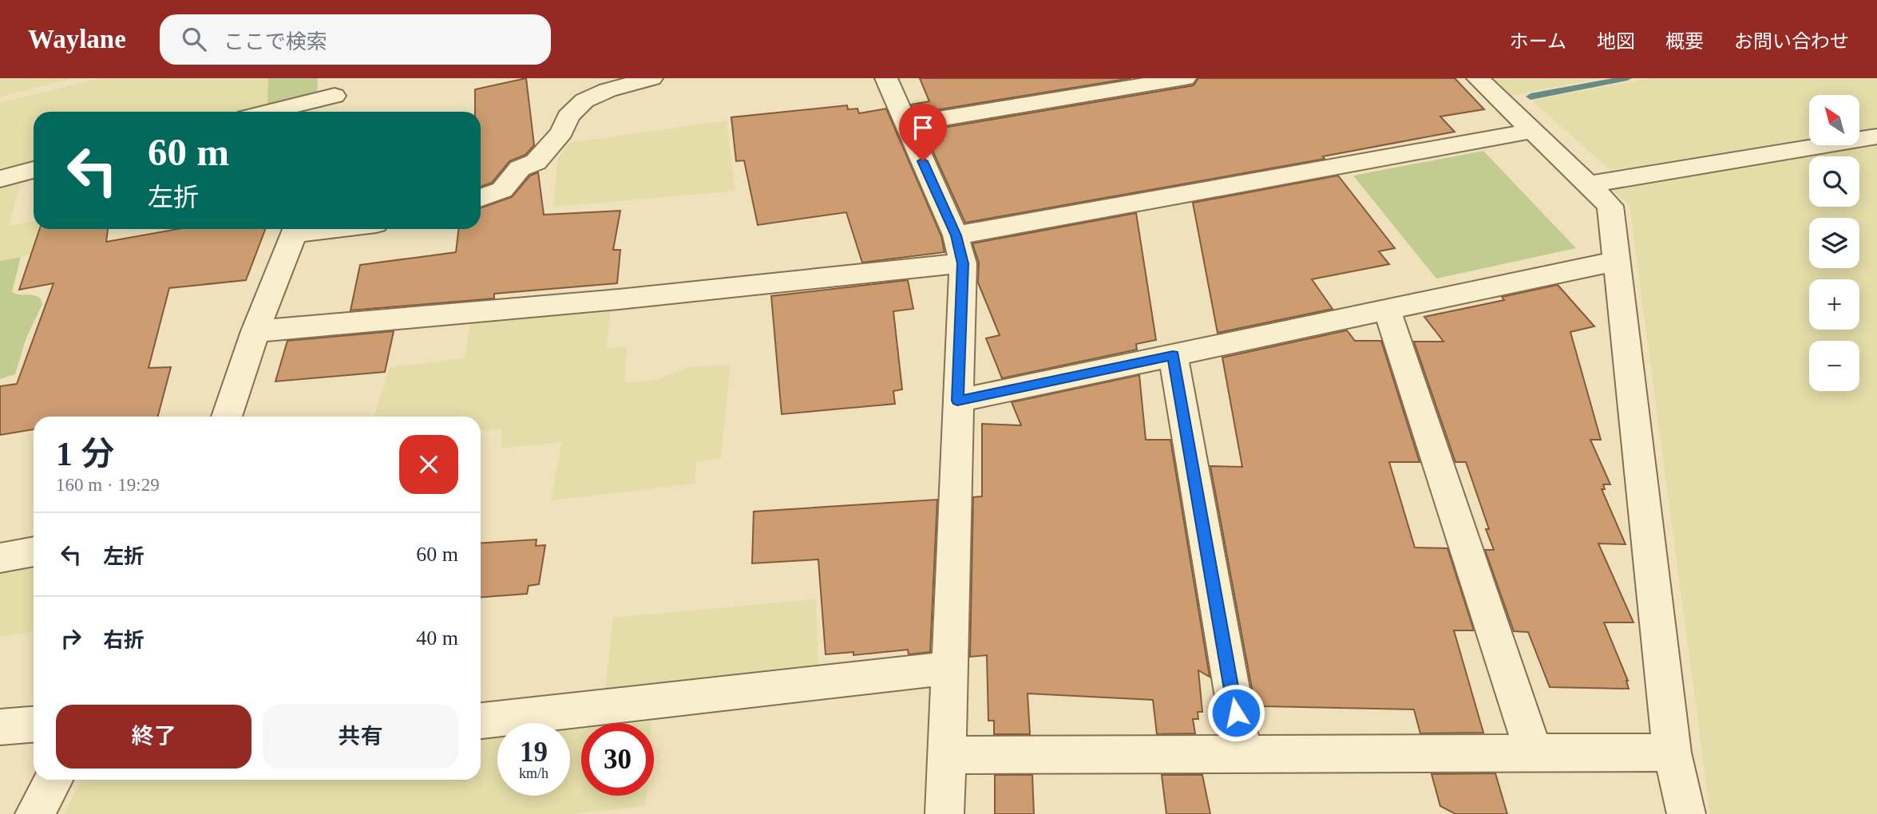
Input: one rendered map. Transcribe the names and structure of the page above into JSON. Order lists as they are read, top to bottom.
{
  "north": "top left",
  "page": {
    "header": "Waylane",
    "search": "ここで検索",
    "nav": [
      "ホーム",
      "地図",
      "概要",
      "お問い合わせ"
    ],
    "map_buttons": ["+", "−"],
    "turn": ["60 m", "左折"],
    "heading": ["1 分", "160 m · 19:29"],
    "list": [
      {
        "name": "左折",
        "value": "60 m"
      },
      {
        "name": "右折",
        "value": "40 m"
      }
    ],
    "buttons": ["終了", "共有"],
    "speed": "19 km/h",
    "limit": "30"
  }
}
